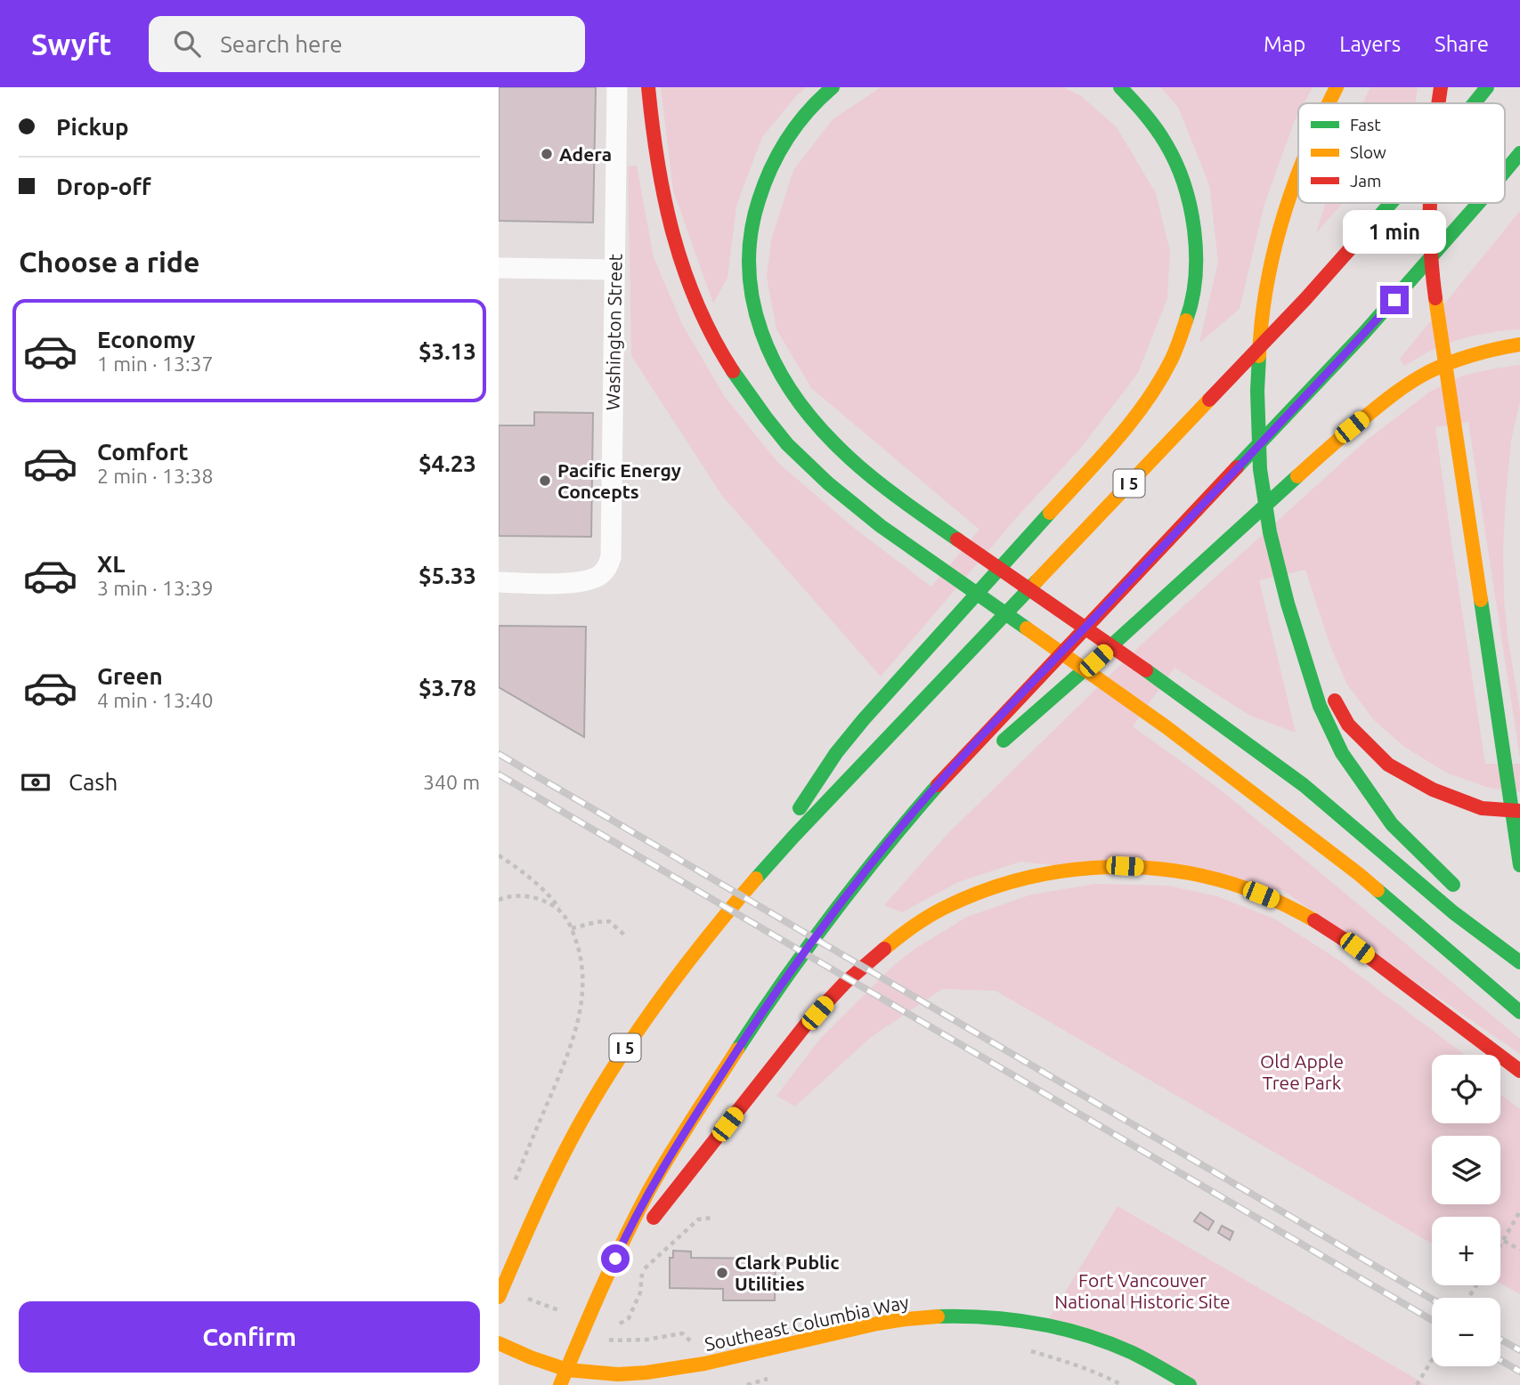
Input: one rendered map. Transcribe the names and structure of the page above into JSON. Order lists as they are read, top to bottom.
{
  "streets": {
    "main road": ["I 5", "Southeast Columbia Way"],
    "street": ["Washington Street"]
  },
  "parks": ["Old Apple Tree Park", "Fort Vancouver National Historic Site"],
  "places": ["Adera", "Pacific Energy Concepts", "Clark Public Utilities"],
  "legend": ["Fast", "Slow", "Jam"],
  "page": {
    "header": "Swyft",
    "search": "Search here",
    "nav": ["Map", "Layers", "Share"],
    "banner": ["Pickup", "Drop-off"],
    "bubble": "1 min",
    "heading": "Choose a ride",
    "list": [
      {
        "name": "Economy",
        "note": "1 min · 13:37",
        "value": "$3.13"
      },
      {
        "name": "Comfort",
        "note": "2 min · 13:38",
        "value": "$4.23"
      },
      {
        "name": "XL",
        "note": "3 min · 13:39",
        "value": "$5.33"
      },
      {
        "name": "Green",
        "note": "4 min · 13:40",
        "value": "$3.78"
      }
    ],
    "pay": ["Cash", "340 m"],
    "map_buttons": ["+", "−"],
    "buttons": "Confirm"
  }
}
